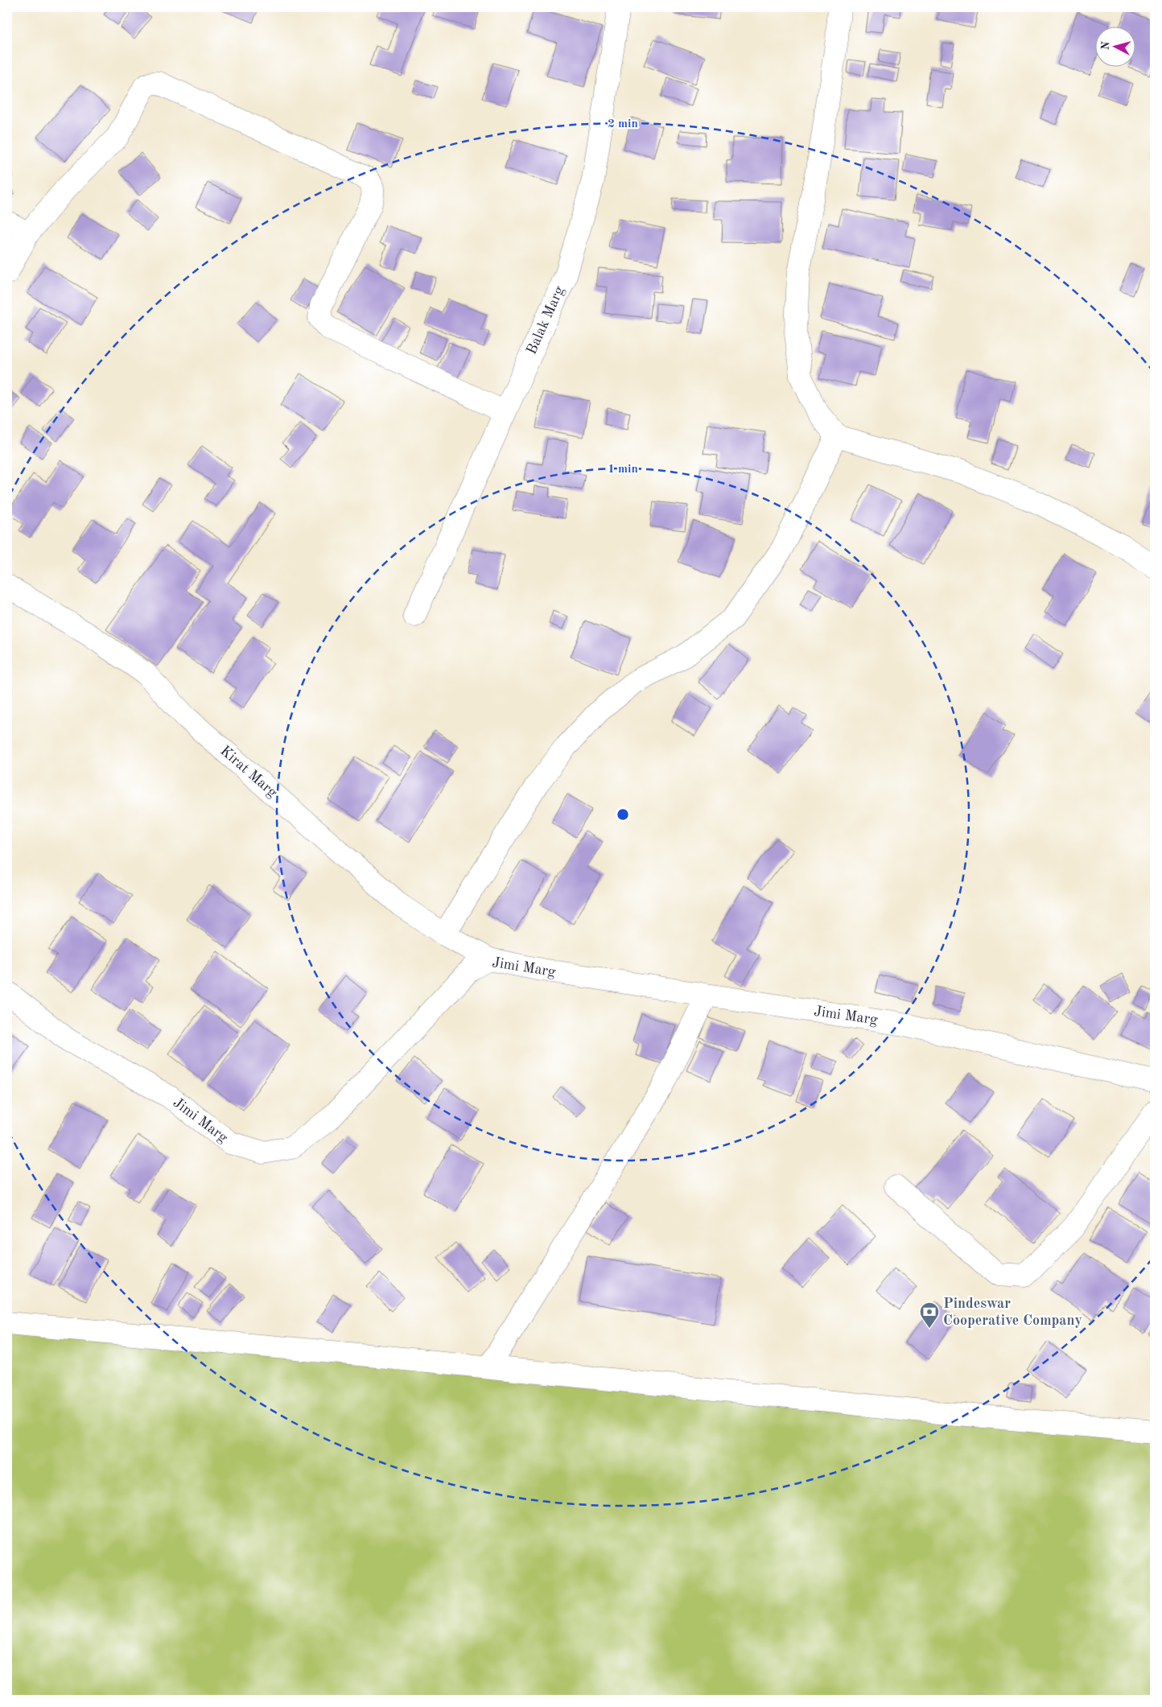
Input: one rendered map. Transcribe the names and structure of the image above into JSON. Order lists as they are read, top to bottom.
{
  "streets": {
    "street": ["Balak Marg", "Kirat Marg", "Jimi Marg"]
  },
  "crossings": [
    ["Kirat Marg", "Jimi Marg"]
  ],
  "places": {
    "bank": ["Pindeswar Cooperative Company"]
  },
  "north": "left",
  "rings": ["2 min", "1 min"]
}
